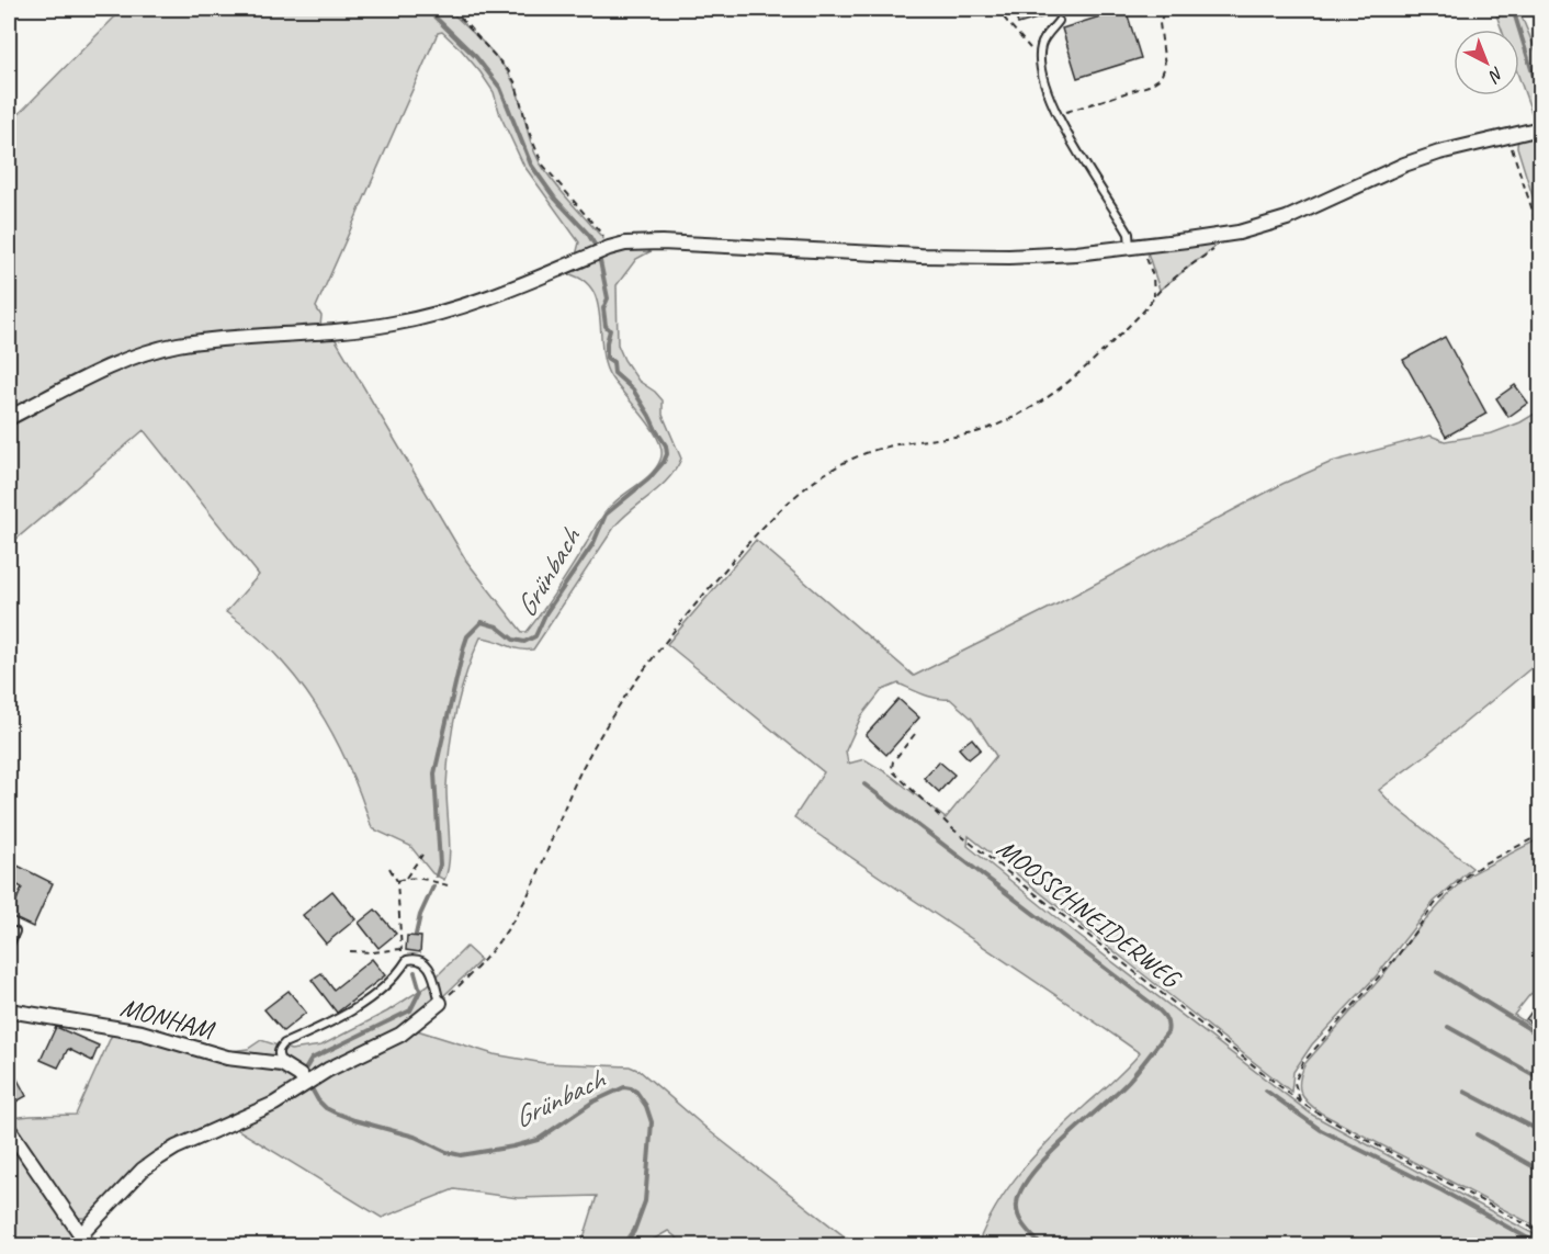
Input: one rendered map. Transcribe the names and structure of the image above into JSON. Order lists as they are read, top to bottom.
{
  "streets": {
    "street": ["MONHAM"],
    "path": ["MOOSSCHNEIDERWEG"]
  },
  "water": ["Grünbach"],
  "north": "bottom right"
}
